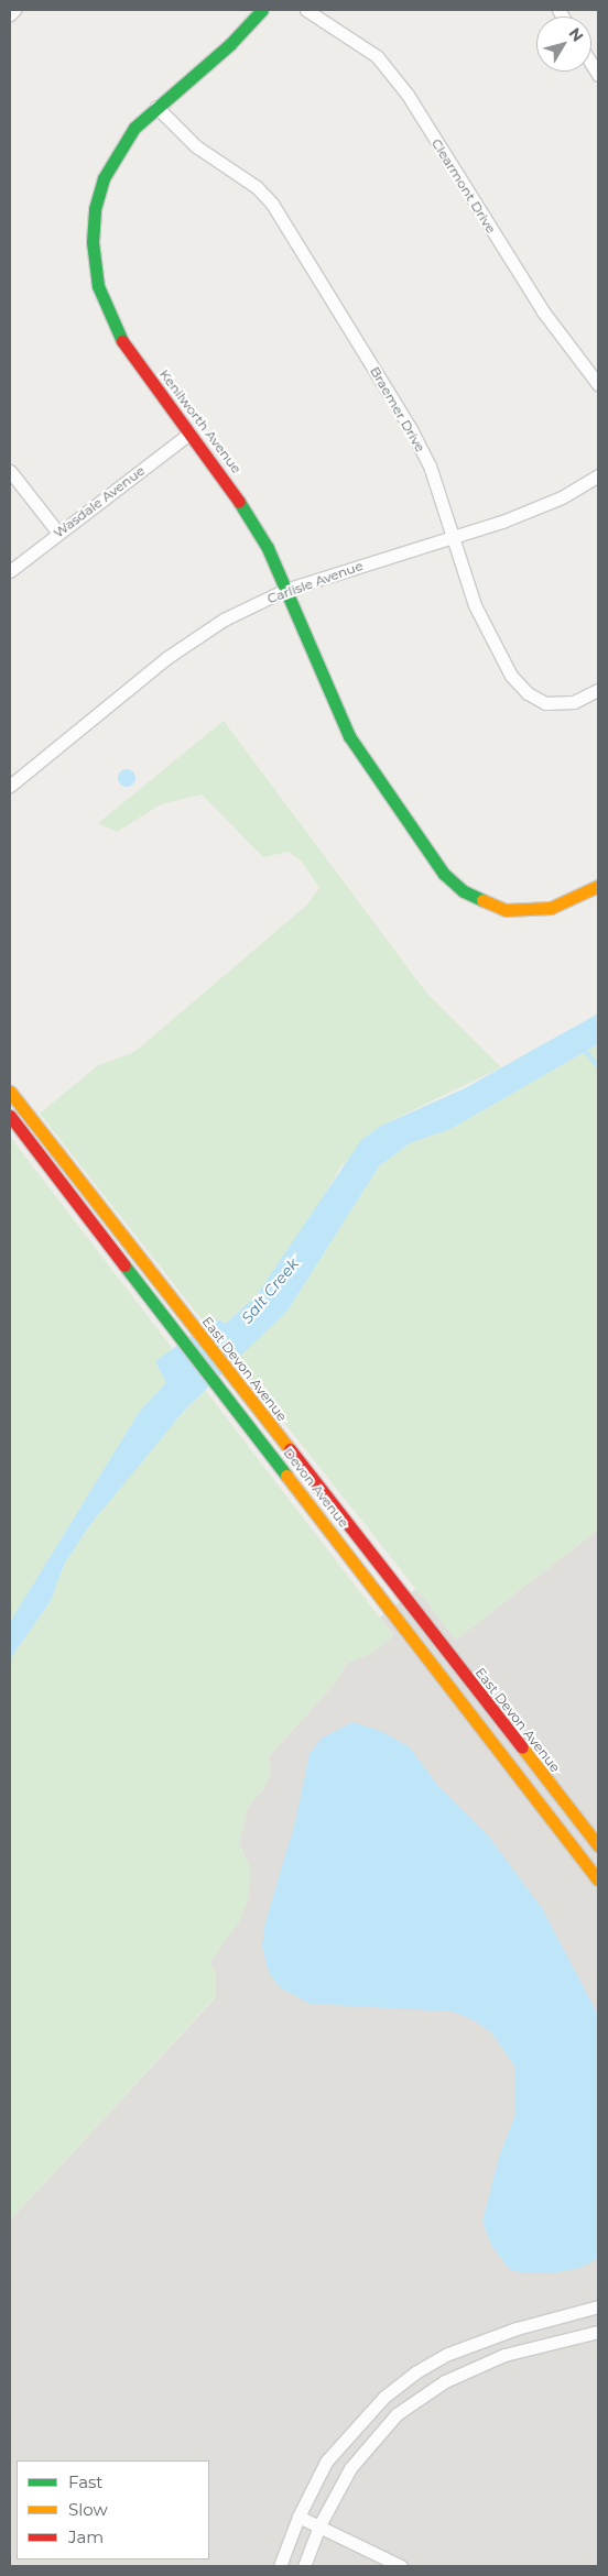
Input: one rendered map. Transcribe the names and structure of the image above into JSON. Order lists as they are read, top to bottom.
{
  "streets": {
    "main road": ["Kenilworth Avenue", "East Devon Avenue", "Devon Avenue"],
    "street": [
      "Clearmont Drive",
      "Braemer Drive",
      "Wasdale Avenue",
      "Carlisle Avenue"
    ]
  },
  "crossings": [
    ["Braemer Drive", "Kenilworth Avenue"],
    ["Braemer Drive", "Carlisle Avenue"],
    ["Kenilworth Avenue", "Wasdale Avenue"],
    ["Kenilworth Avenue", "Carlisle Avenue"]
  ],
  "water": ["Salt Creek"],
  "legend": ["Fast", "Slow", "Jam"],
  "north": "top right"
}
